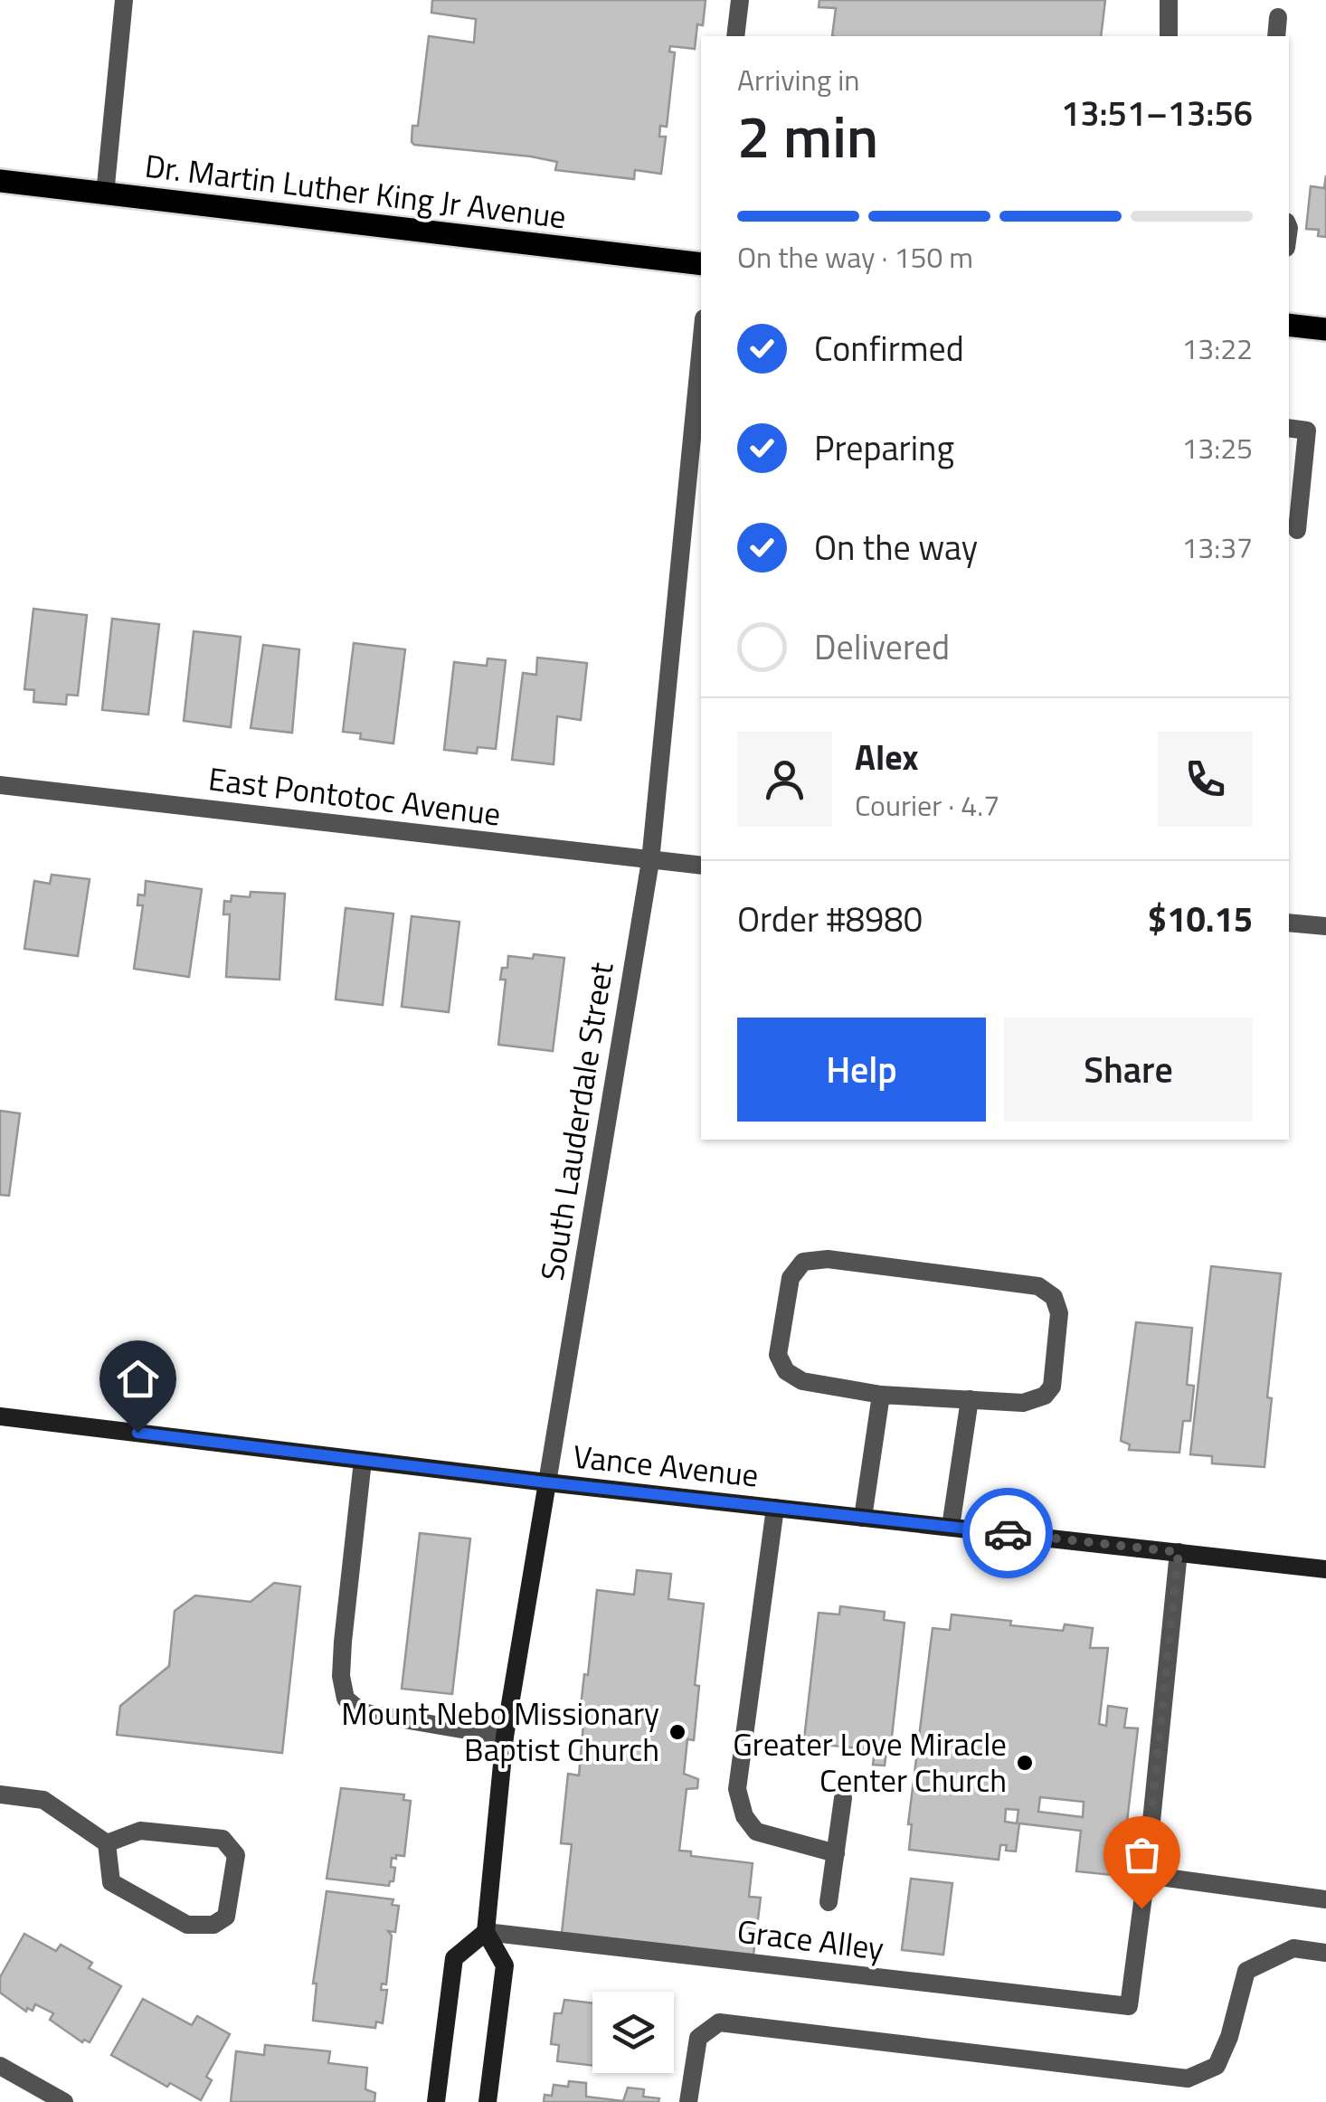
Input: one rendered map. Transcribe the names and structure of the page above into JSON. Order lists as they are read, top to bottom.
{
  "streets": {
    "main road": ["Dr. Martin Luther King Jr Avenue"],
    "street": [
      "East Pontotoc Avenue",
      "South Lauderdale Street",
      "Vance Avenue",
      "Grace Alley"
    ]
  },
  "crossings": [
    ["East Pontotoc Avenue", "South Lauderdale Street"],
    ["South Lauderdale Street", "Vance Avenue"],
    ["South Lauderdale Street", "Grace Alley"]
  ],
  "places": ["Mount Nebo Missionary Baptist Church", "Greater Love Miracle Center Church"],
  "page": {
    "heading": ["2 min", "Arriving in", "13:51–13:56"],
    "panel": [
      "Alex",
      "Courier · 4.7",
      "Order #8980",
      "$10.15"
    ],
    "bar": "On the way · 150 m",
    "list": [
      ["Confirmed", "13:22"],
      ["Preparing", "13:25"],
      ["On the way", "13:37"],
      "Delivered"
    ],
    "buttons": ["Help", "Share"]
  }
}
